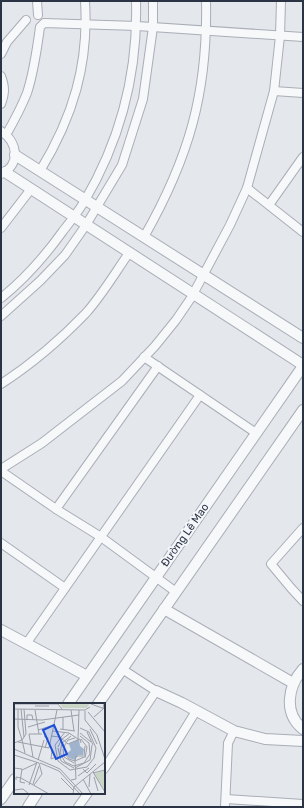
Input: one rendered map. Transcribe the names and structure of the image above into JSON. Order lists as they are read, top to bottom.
{
  "streets": {
    "street": ["Đường Lê Mao"]
  }
}
